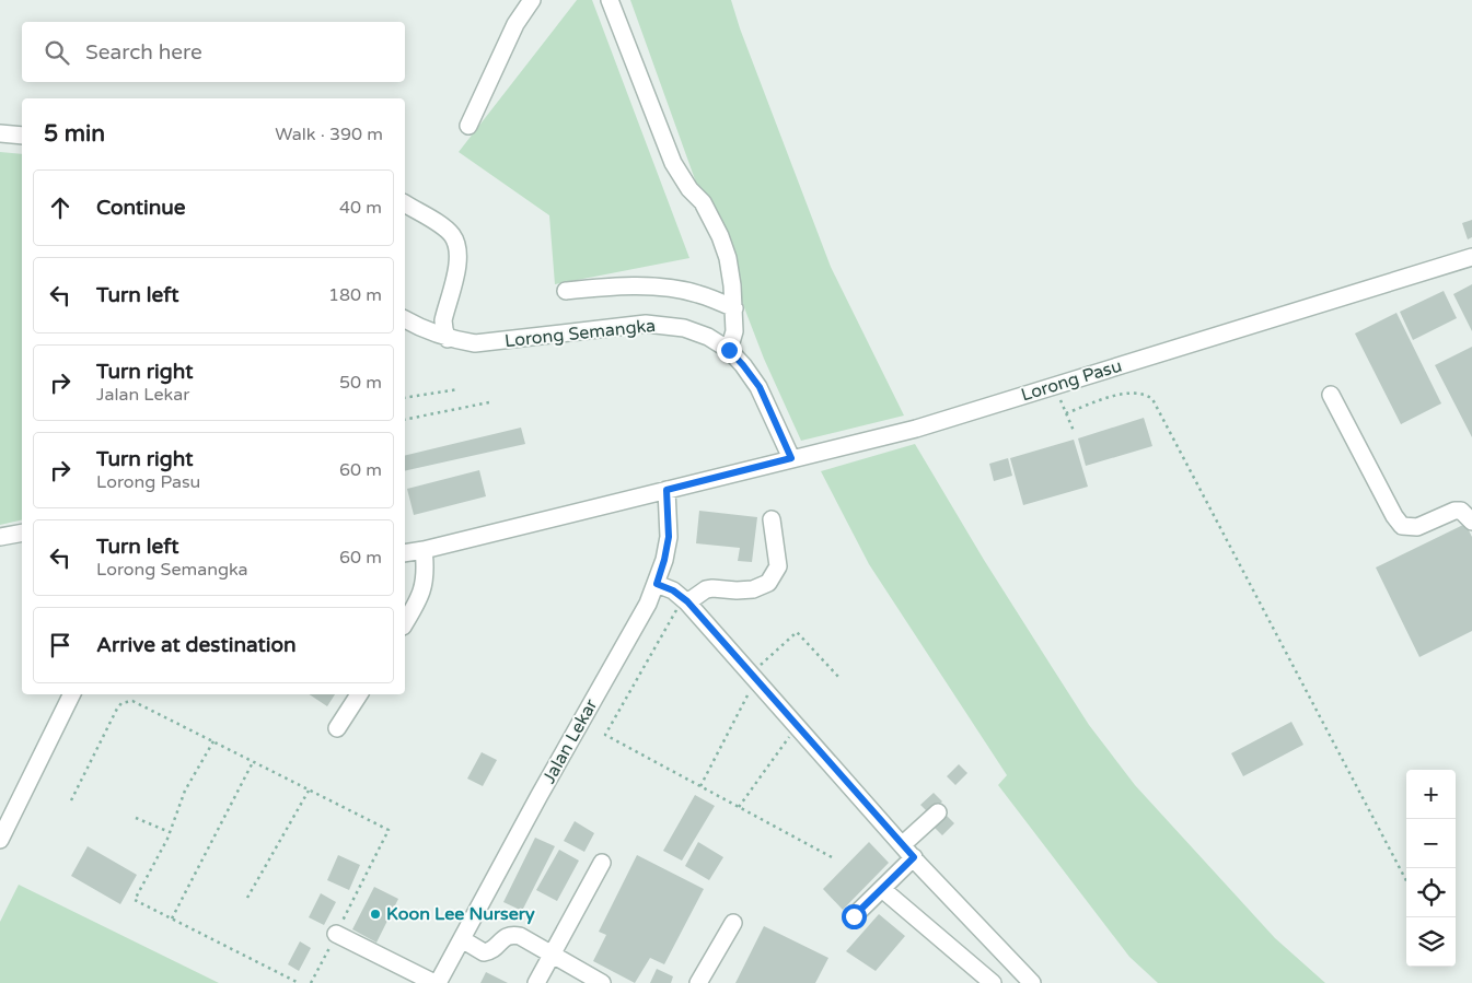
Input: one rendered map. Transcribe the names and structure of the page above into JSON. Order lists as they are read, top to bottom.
{
  "streets": {
    "street": ["Lorong Semangka", "Lorong Pasu", "Jalan Lekar"]
  },
  "crossings": [
    ["Lorong Semangka", "Lorong Pasu"],
    ["Lorong Pasu", "Jalan Lekar"]
  ],
  "places": ["Koon Lee Nursery"],
  "page": {
    "search": "Search here",
    "heading": ["5 min", "Walk · 390 m"],
    "list": [
      ["Continue", "40 m"],
      ["Turn left", "180 m"],
      ["Turn right", "Jalan Lekar", "50 m"],
      ["Turn right", "Lorong Pasu", "60 m"],
      ["Turn left", "Lorong Semangka", "60 m"],
      "Arrive at destination"
    ],
    "map_buttons": ["+", "−"]
  }
}
